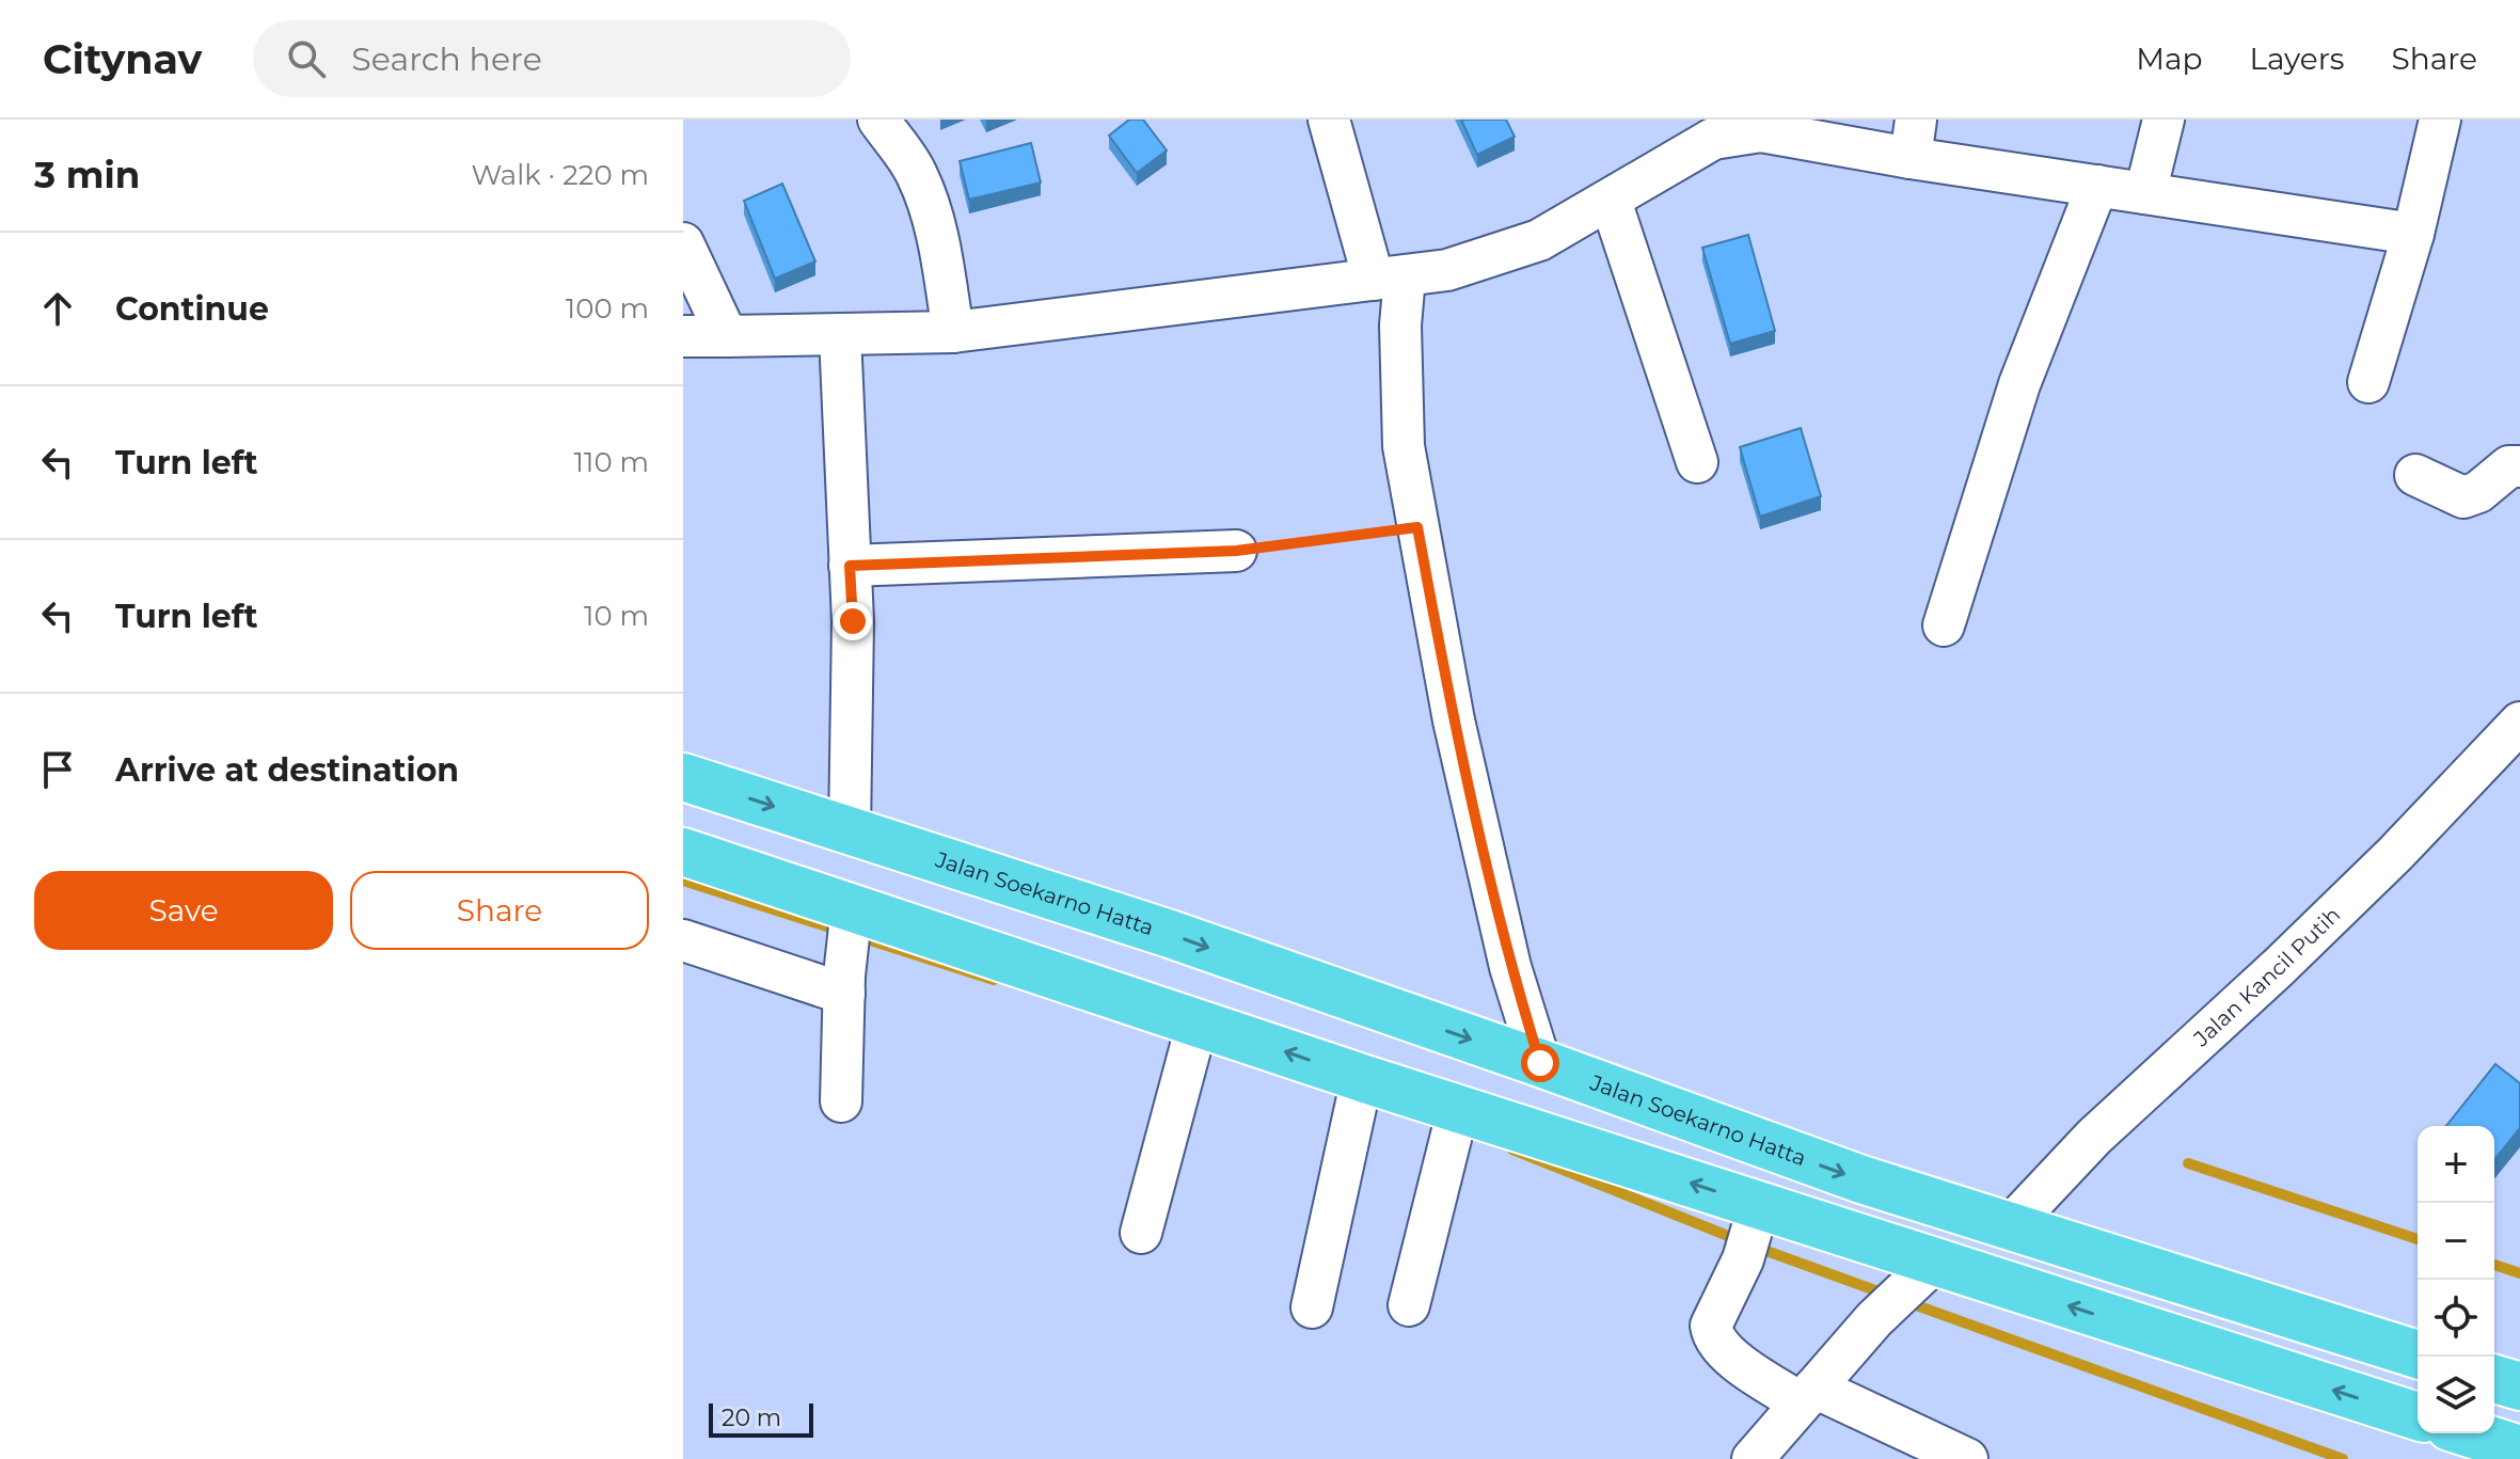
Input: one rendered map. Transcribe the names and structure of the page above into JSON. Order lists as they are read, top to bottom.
{
  "streets": {
    "highway": ["Jalan Soekarno Hatta"],
    "street": ["Jalan Kancil Putih"]
  },
  "crossings": [
    ["Jalan Soekarno Hatta", "Jalan Kancil Putih"]
  ],
  "scale_bar": "20 m",
  "page": {
    "header": "Citynav",
    "search": "Search here",
    "nav": ["Map", "Layers", "Share"],
    "heading": ["3 min", "Walk · 220 m"],
    "list": [
      ["Continue", "100 m"],
      ["Turn left", "110 m"],
      ["Turn left", "10 m"],
      "Arrive at destination"
    ],
    "buttons": ["Save", "Share"],
    "map_buttons": ["+", "−"],
    "scale": "20 m"
  }
}
